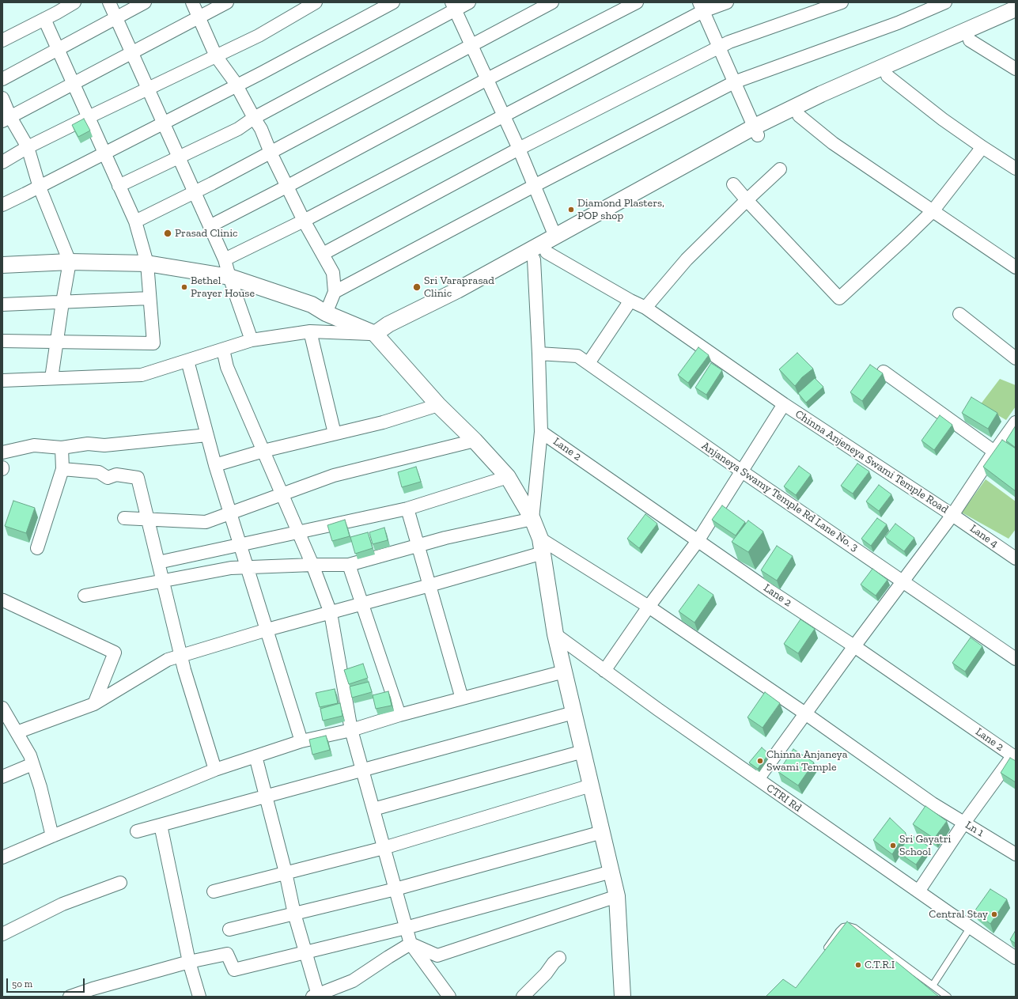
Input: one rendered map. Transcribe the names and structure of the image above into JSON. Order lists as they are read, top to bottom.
{
  "streets": {
    "street": [
      "Lane 2",
      "Chinna Anjeneya Swami Temple Road",
      "Anjaneya Swamy Temple Rd Lane No. 3",
      "Lane 4",
      "CTRI Rd",
      "Ln 1"
    ]
  },
  "crossings": [
    ["Lane 2", "Chinna Anjeneya Swami Temple Road"],
    ["Chinna Anjeneya Swami Temple Road", "Anjaneya Swamy Temple Rd Lane No. 3"],
    ["Chinna Anjeneya Swami Temple Road", "Lane 4"],
    ["Chinna Anjeneya Swami Temple Road", "CTRI Rd"],
    ["Chinna Anjeneya Swami Temple Road", "Ln 1"]
  ],
  "places": [
    "Diamond Plasters, POP shop",
    "Prasad Clinic",
    "Bethel Prayer House",
    "Sri Varaprasad Clinic",
    "Chinna Anjaneya Swami Temple",
    "Sri Gayatri School",
    "Central Stay",
    "C.T.R.I"
  ],
  "scale_bar": "50 m"
}
